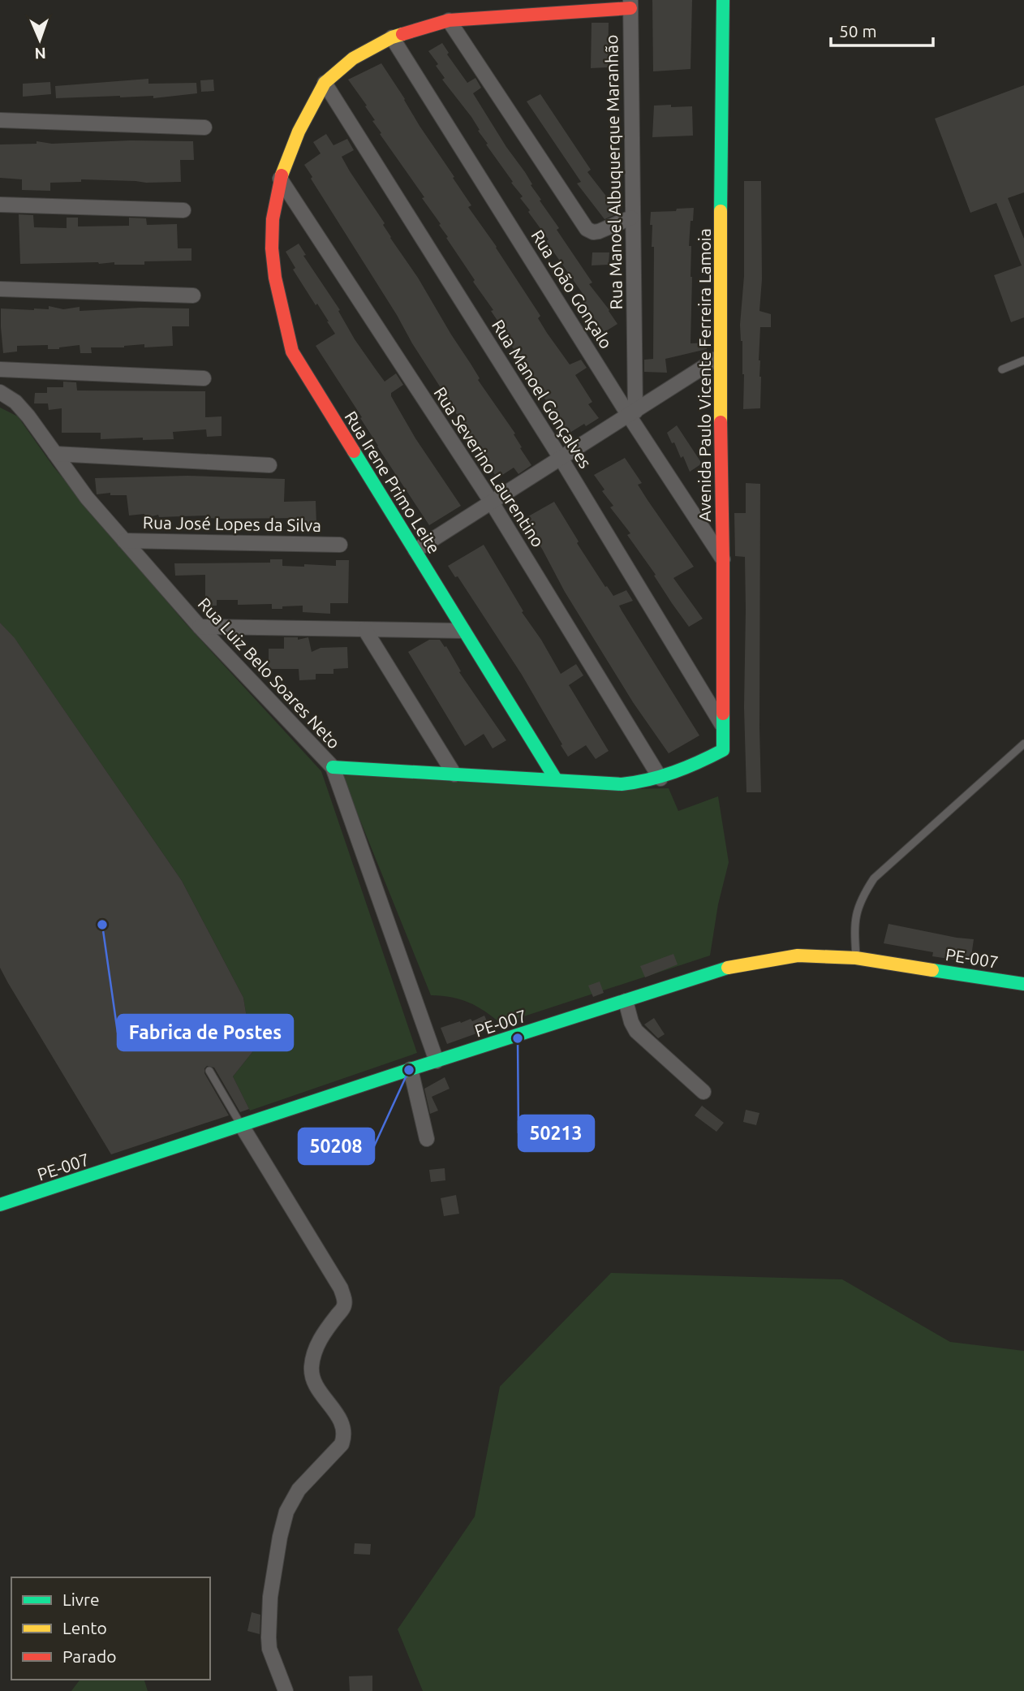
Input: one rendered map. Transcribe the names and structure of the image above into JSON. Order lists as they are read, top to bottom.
{
  "streets": {
    "street": [
      "Rua Manoel Albuquerque Maranhão",
      "Rua João Gonçalo",
      "Avenida Paulo Vicente Ferreira Lamoia",
      "Rua Manoel Gonçalves",
      "Rua Severino Laurentino",
      "Rua Irene Primo Leite",
      "Rua José Lopes da Silva",
      "Rua Luiz Belo Soares Neto",
      "PE-007"
    ]
  },
  "crossings": [
    ["Rua Manoel Albuquerque Maranhão", "Rua João Gonçalo"],
    ["Rua João Gonçalo", "Avenida Paulo Vicente Ferreira Lamoia"],
    ["Avenida Paulo Vicente Ferreira Lamoia", "Rua Manoel Gonçalves"],
    ["Avenida Paulo Vicente Ferreira Lamoia", "Rua Severino Laurentino"],
    ["Rua Manoel Gonçalves", "Rua Irene Primo Leite"],
    ["Rua Severino Laurentino", "Rua Irene Primo Leite"],
    ["Rua José Lopes da Silva", "Rua Luiz Belo Soares Neto"],
    ["Rua Luiz Belo Soares Neto", "PE-007"]
  ],
  "places": ["Fabrica de Postes", "50213", "50208"],
  "legend": ["Livre", "Lento", "Parado"],
  "scale_bar": "50 m",
  "north": "bottom"
}
